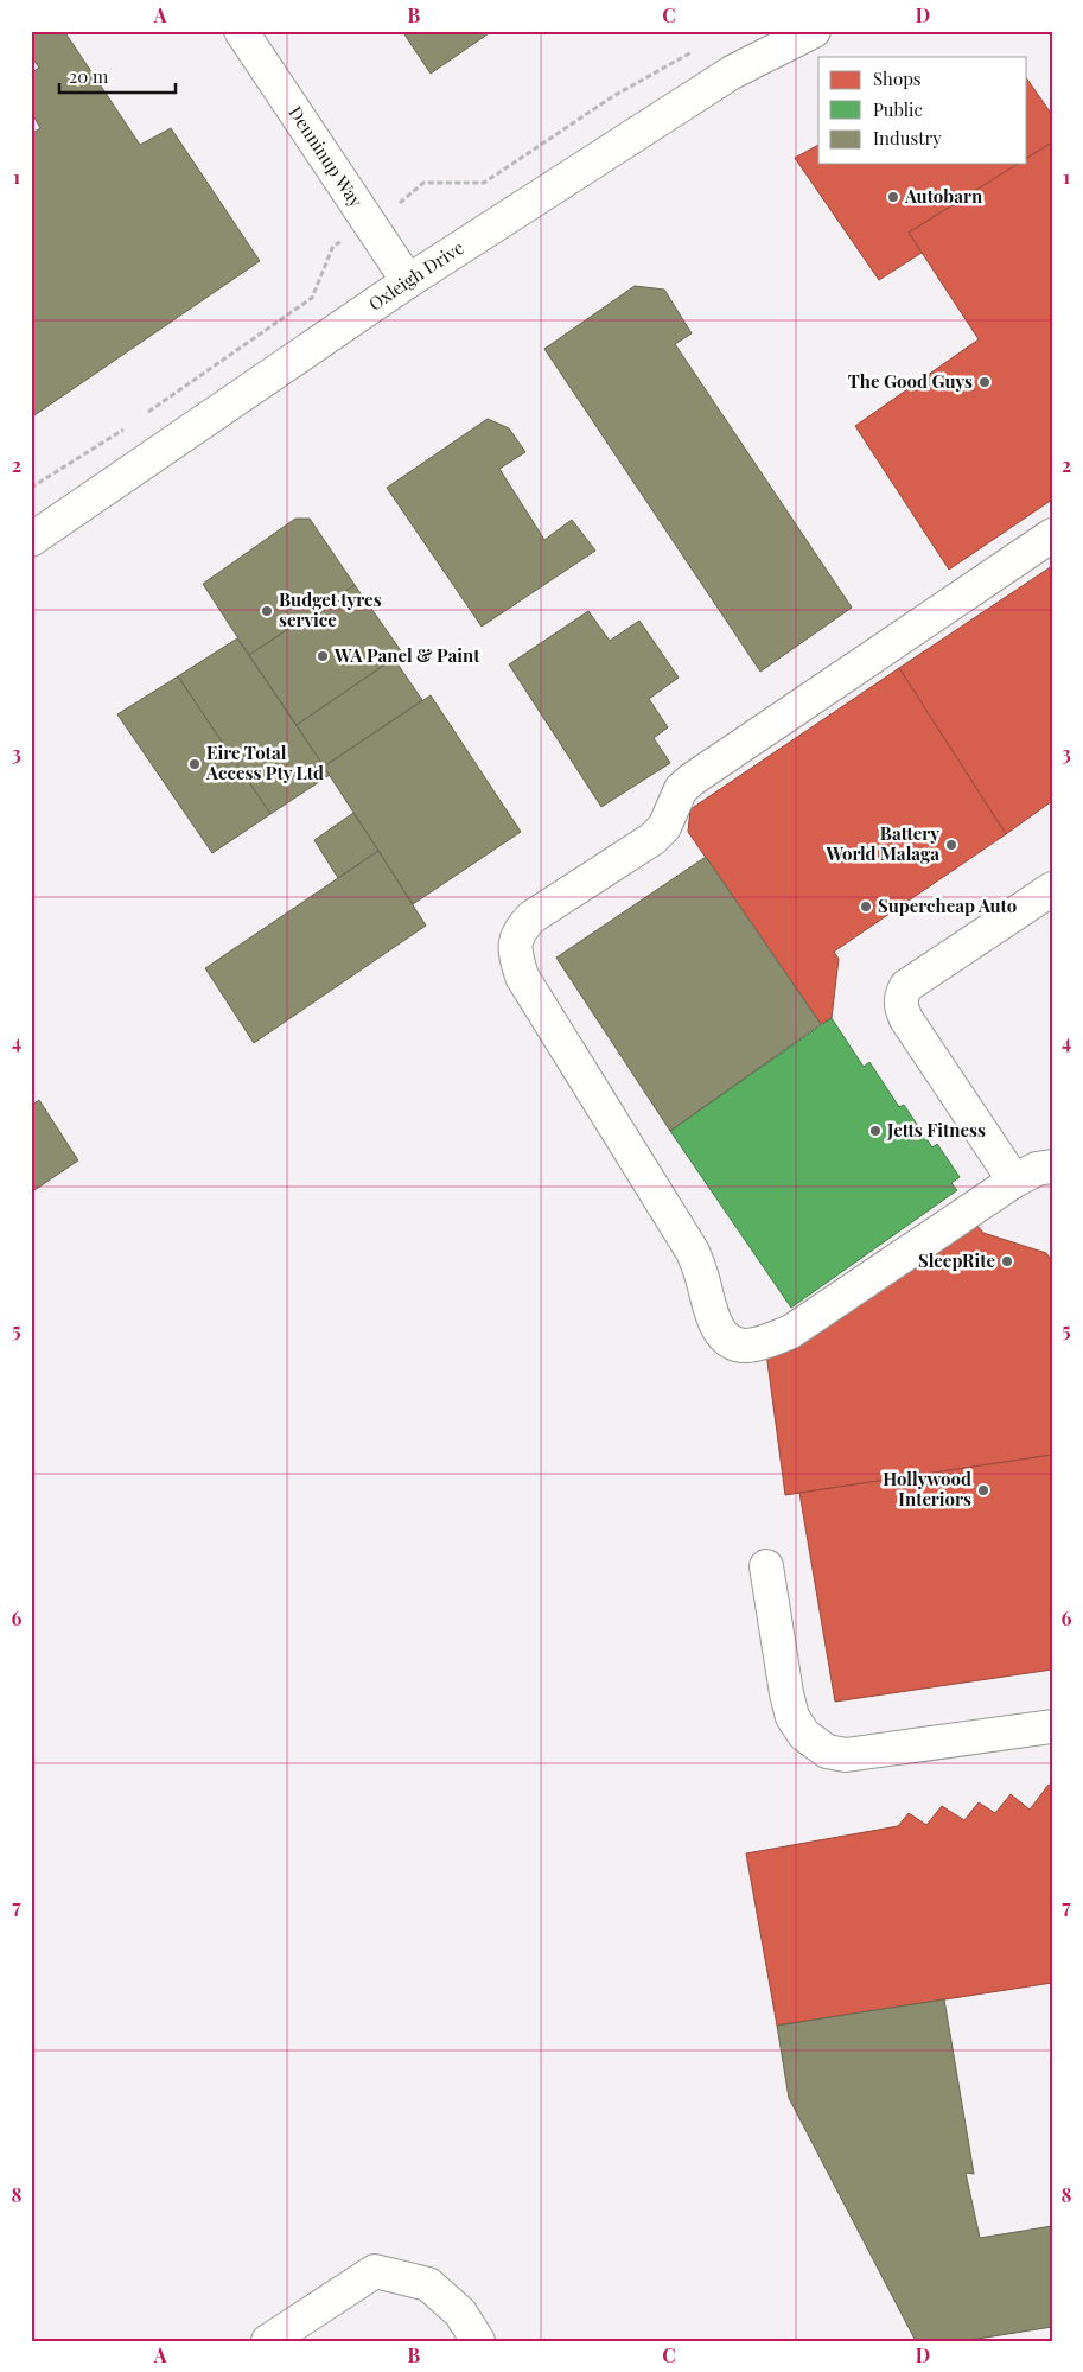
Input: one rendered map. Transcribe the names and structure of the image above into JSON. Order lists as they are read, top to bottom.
{
  "streets": {
    "street": ["Denninup Way", "Oxleigh Drive"]
  },
  "crossings": [
    ["Denninup Way", "Oxleigh Drive"]
  ],
  "places": [
    "Autobarn",
    "The Good Guys",
    "Budget tyres service",
    "WA Panel & Paint",
    "Eire Total Access Pty Ltd",
    "Battery World Malaga",
    "Supercheap Auto",
    "Jetts Fitness",
    "SleepRite",
    "Hollywood Interiors"
  ],
  "legend": ["Shops", "Public", "Industry"],
  "scale_bar": "20 m",
  "grid": {
    "columns": [
      "A",
      "B",
      "C",
      "D"
    ],
    "rows": [
      "1",
      "2",
      "3",
      "4",
      "5",
      "6",
      "7",
      "8"
    ]
  }
}
